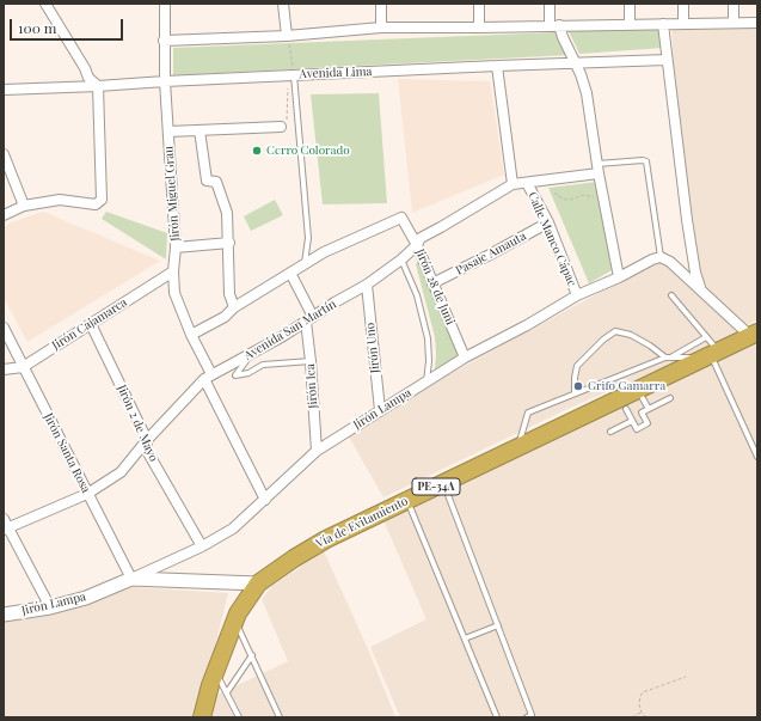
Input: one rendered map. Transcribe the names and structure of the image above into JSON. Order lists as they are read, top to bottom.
{
  "streets": {
    "highway": ["PE-34A", "Vía de Evitamiento"],
    "street": [
      "Avenida Lima",
      "Jirón Miguel Grau",
      "Calle Manco Cápac",
      "Pasaje Amauta",
      "Jirón 28 de Juni",
      "Jirón Cajamarca",
      "Avenida San Martín",
      "Jirón Uno",
      "Jirón Ica",
      "Jirón Lampa",
      "Jirón 2 de Mayo",
      "Jirón Santa Rosa"
    ]
  },
  "crossings": [
    ["Avenida Lima", "Jirón Miguel Grau"],
    ["Jirón Miguel Grau", "Jirón Cajamarca"],
    ["Jirón Miguel Grau", "Avenida San Martín"],
    ["Jirón Miguel Grau", "Jirón Lampa"],
    ["Calle Manco Cápac", "Pasaje Amauta"],
    ["Calle Manco Cápac", "Avenida San Martín"],
    ["Calle Manco Cápac", "Jirón Lampa"],
    ["Pasaje Amauta", "Jirón 28 de Juni"],
    ["Jirón 28 de Juni", "Avenida San Martín"],
    ["Jirón 28 de Juni", "Jirón Lampa"],
    ["Jirón Cajamarca", "Jirón 2 de Mayo"],
    ["Jirón Cajamarca", "Jirón Santa Rosa"],
    ["Avenida San Martín", "Jirón Uno"],
    ["Avenida San Martín", "Jirón Ica"],
    ["Avenida San Martín", "Jirón 2 de Mayo"],
    ["Avenida San Martín", "Jirón Santa Rosa"],
    ["Jirón Uno", "Jirón Lampa"],
    ["Jirón Ica", "Jirón Lampa"],
    ["Jirón Lampa", "Jirón 2 de Mayo"],
    ["Jirón Lampa", "Jirón Santa Rosa"]
  ],
  "places": ["Cerro Colorado", "Grifo Gamarra"],
  "scale_bar": "100 m"
}
